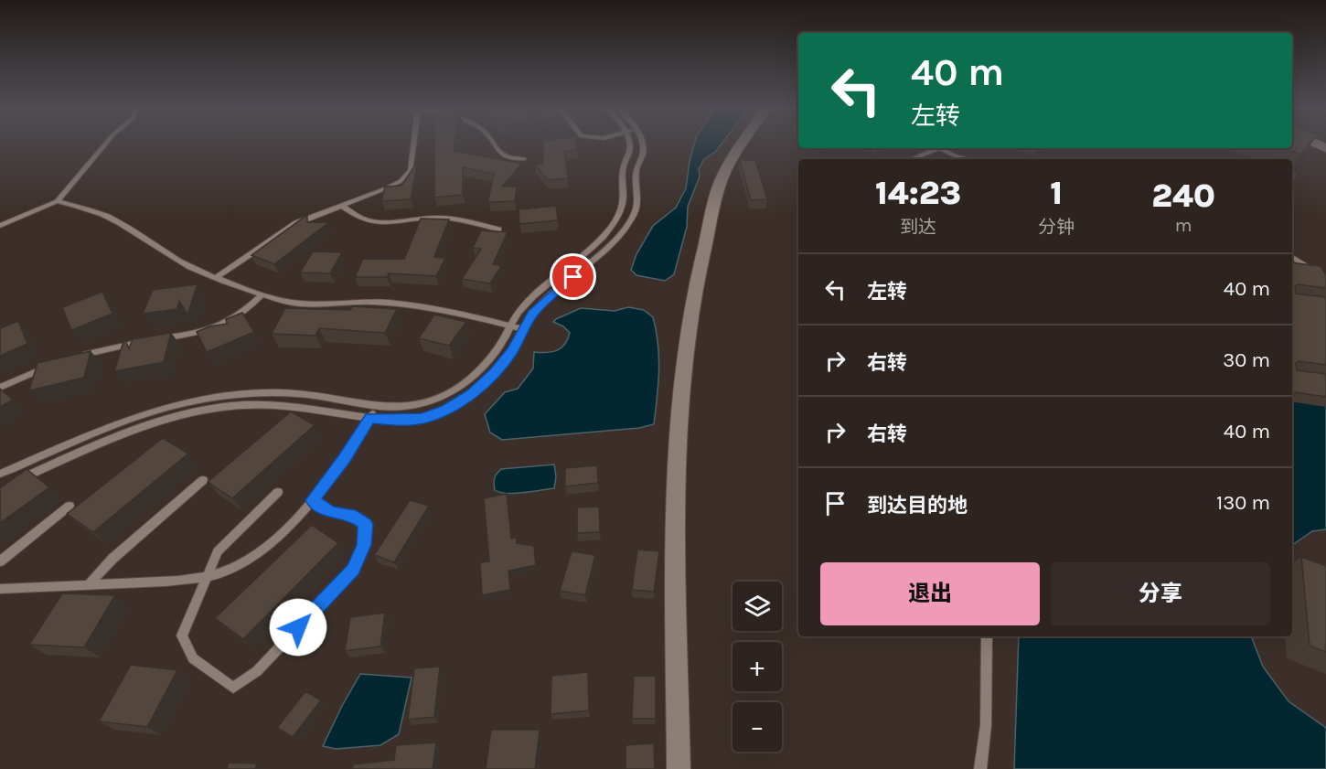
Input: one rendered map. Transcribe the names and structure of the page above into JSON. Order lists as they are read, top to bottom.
{
  "page": {
    "turn": ["40 m", "左转"],
    "eta": [
      "14:23",
      "到达",
      "1",
      "分钟",
      "240",
      "m"
    ],
    "list": [
      {
        "name": "左转",
        "value": "40 m"
      },
      {
        "name": "右转",
        "value": "30 m"
      },
      {
        "name": "右转",
        "value": "40 m"
      },
      {
        "name": "到达目的地",
        "value": "130 m"
      }
    ],
    "buttons": ["退出", "分享"],
    "map_buttons": ["+", "−"]
  }
}
